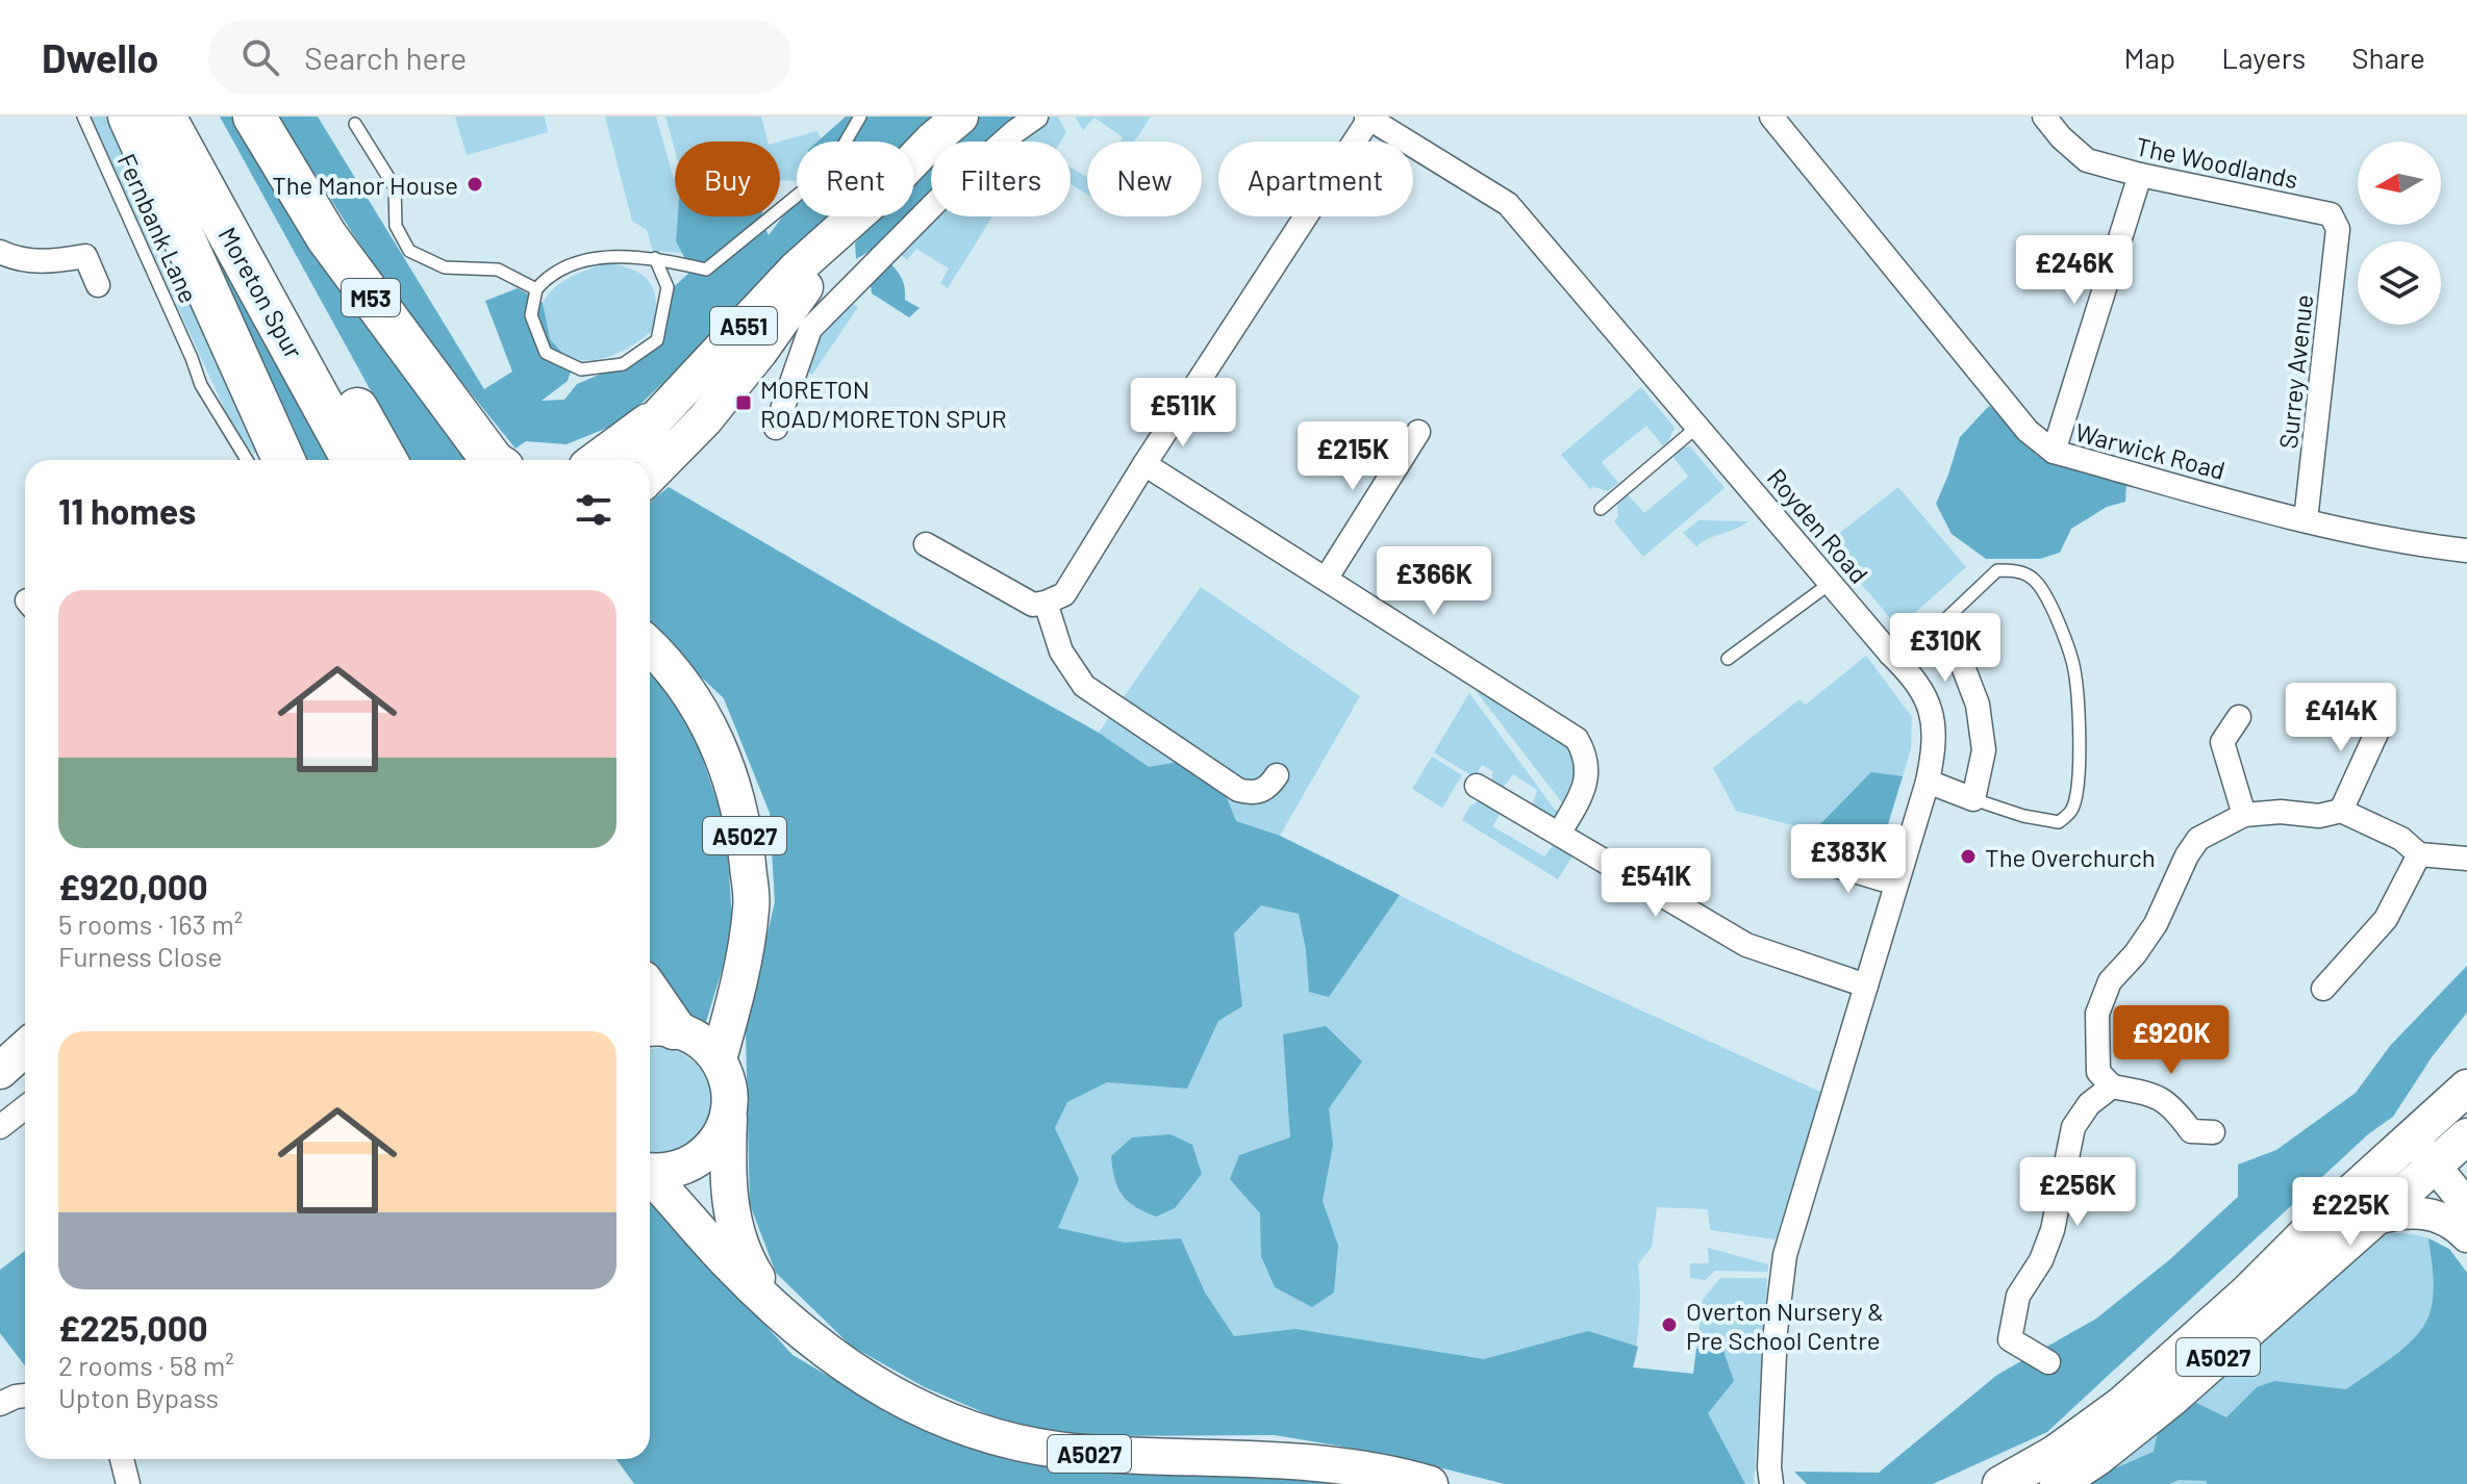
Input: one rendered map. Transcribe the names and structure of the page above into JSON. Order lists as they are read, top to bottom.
{
  "streets": {
    "highway": ["Moreton Spur", "M53"],
    "main road": ["A551", "A5027"],
    "street": [
      "The Woodlands",
      "Surrey Avenue",
      "Warwick Road",
      "Royden Road"
    ],
    "lane": ["Fernbank Lane"]
  },
  "crossings": [
    ["The Woodlands", "Surrey Avenue"],
    ["Surrey Avenue", "Warwick Road"]
  ],
  "places": {
    "other": ["The Manor House", "The Overchurch", "Overton Nursery & Pre School Centre"],
    "transit": ["MORETON ROAD/MORETON SPUR"]
  },
  "north": "left",
  "page": {
    "header": "Dwello",
    "search": "Search here",
    "nav": ["Map", "Layers", "Share"],
    "chip": [
      "Buy",
      "Rent",
      "Filters",
      "New",
      "Apartment"
    ],
    "price": [
      "£246K",
      "£511K",
      "£215K",
      "£366K",
      "£310K",
      "£414K",
      "£383K",
      "£541K",
      "£920K",
      "£256K",
      "£225K"
    ],
    "heading": "11 homes",
    "list": [
      {
        "name": "£920,000",
        "note": "5 rooms · 163 m² · Furness Close"
      },
      {
        "name": "£225,000",
        "note": "2 rooms · 58 m² · Upton Bypass"
      }
    ]
  }
}
